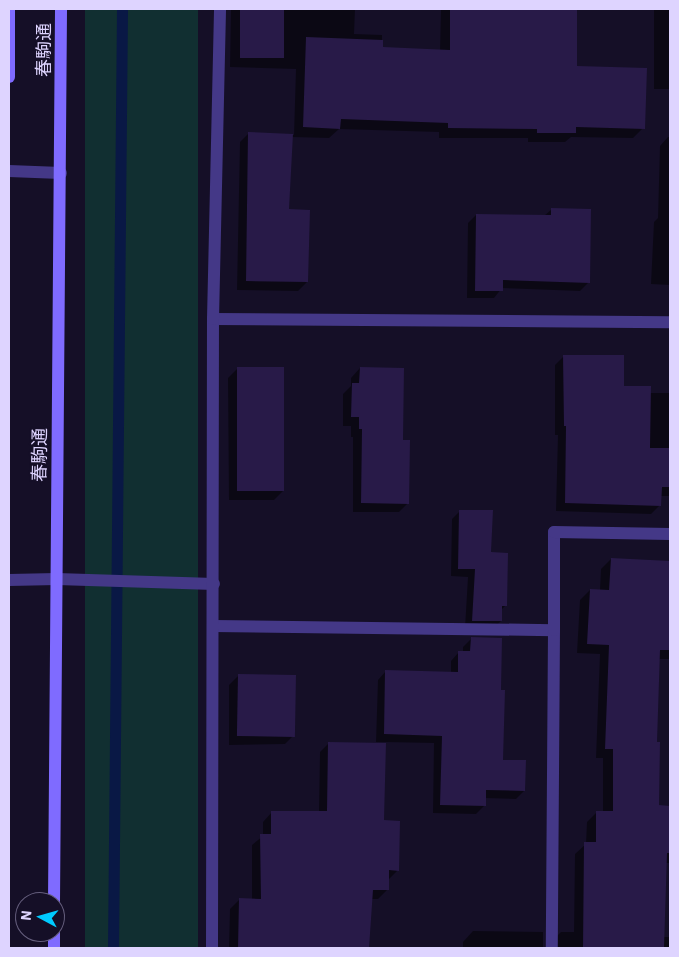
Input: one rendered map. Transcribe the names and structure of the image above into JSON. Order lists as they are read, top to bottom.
{
  "streets": {
    "street": ["春駒通"]
  },
  "north": "left"
}
